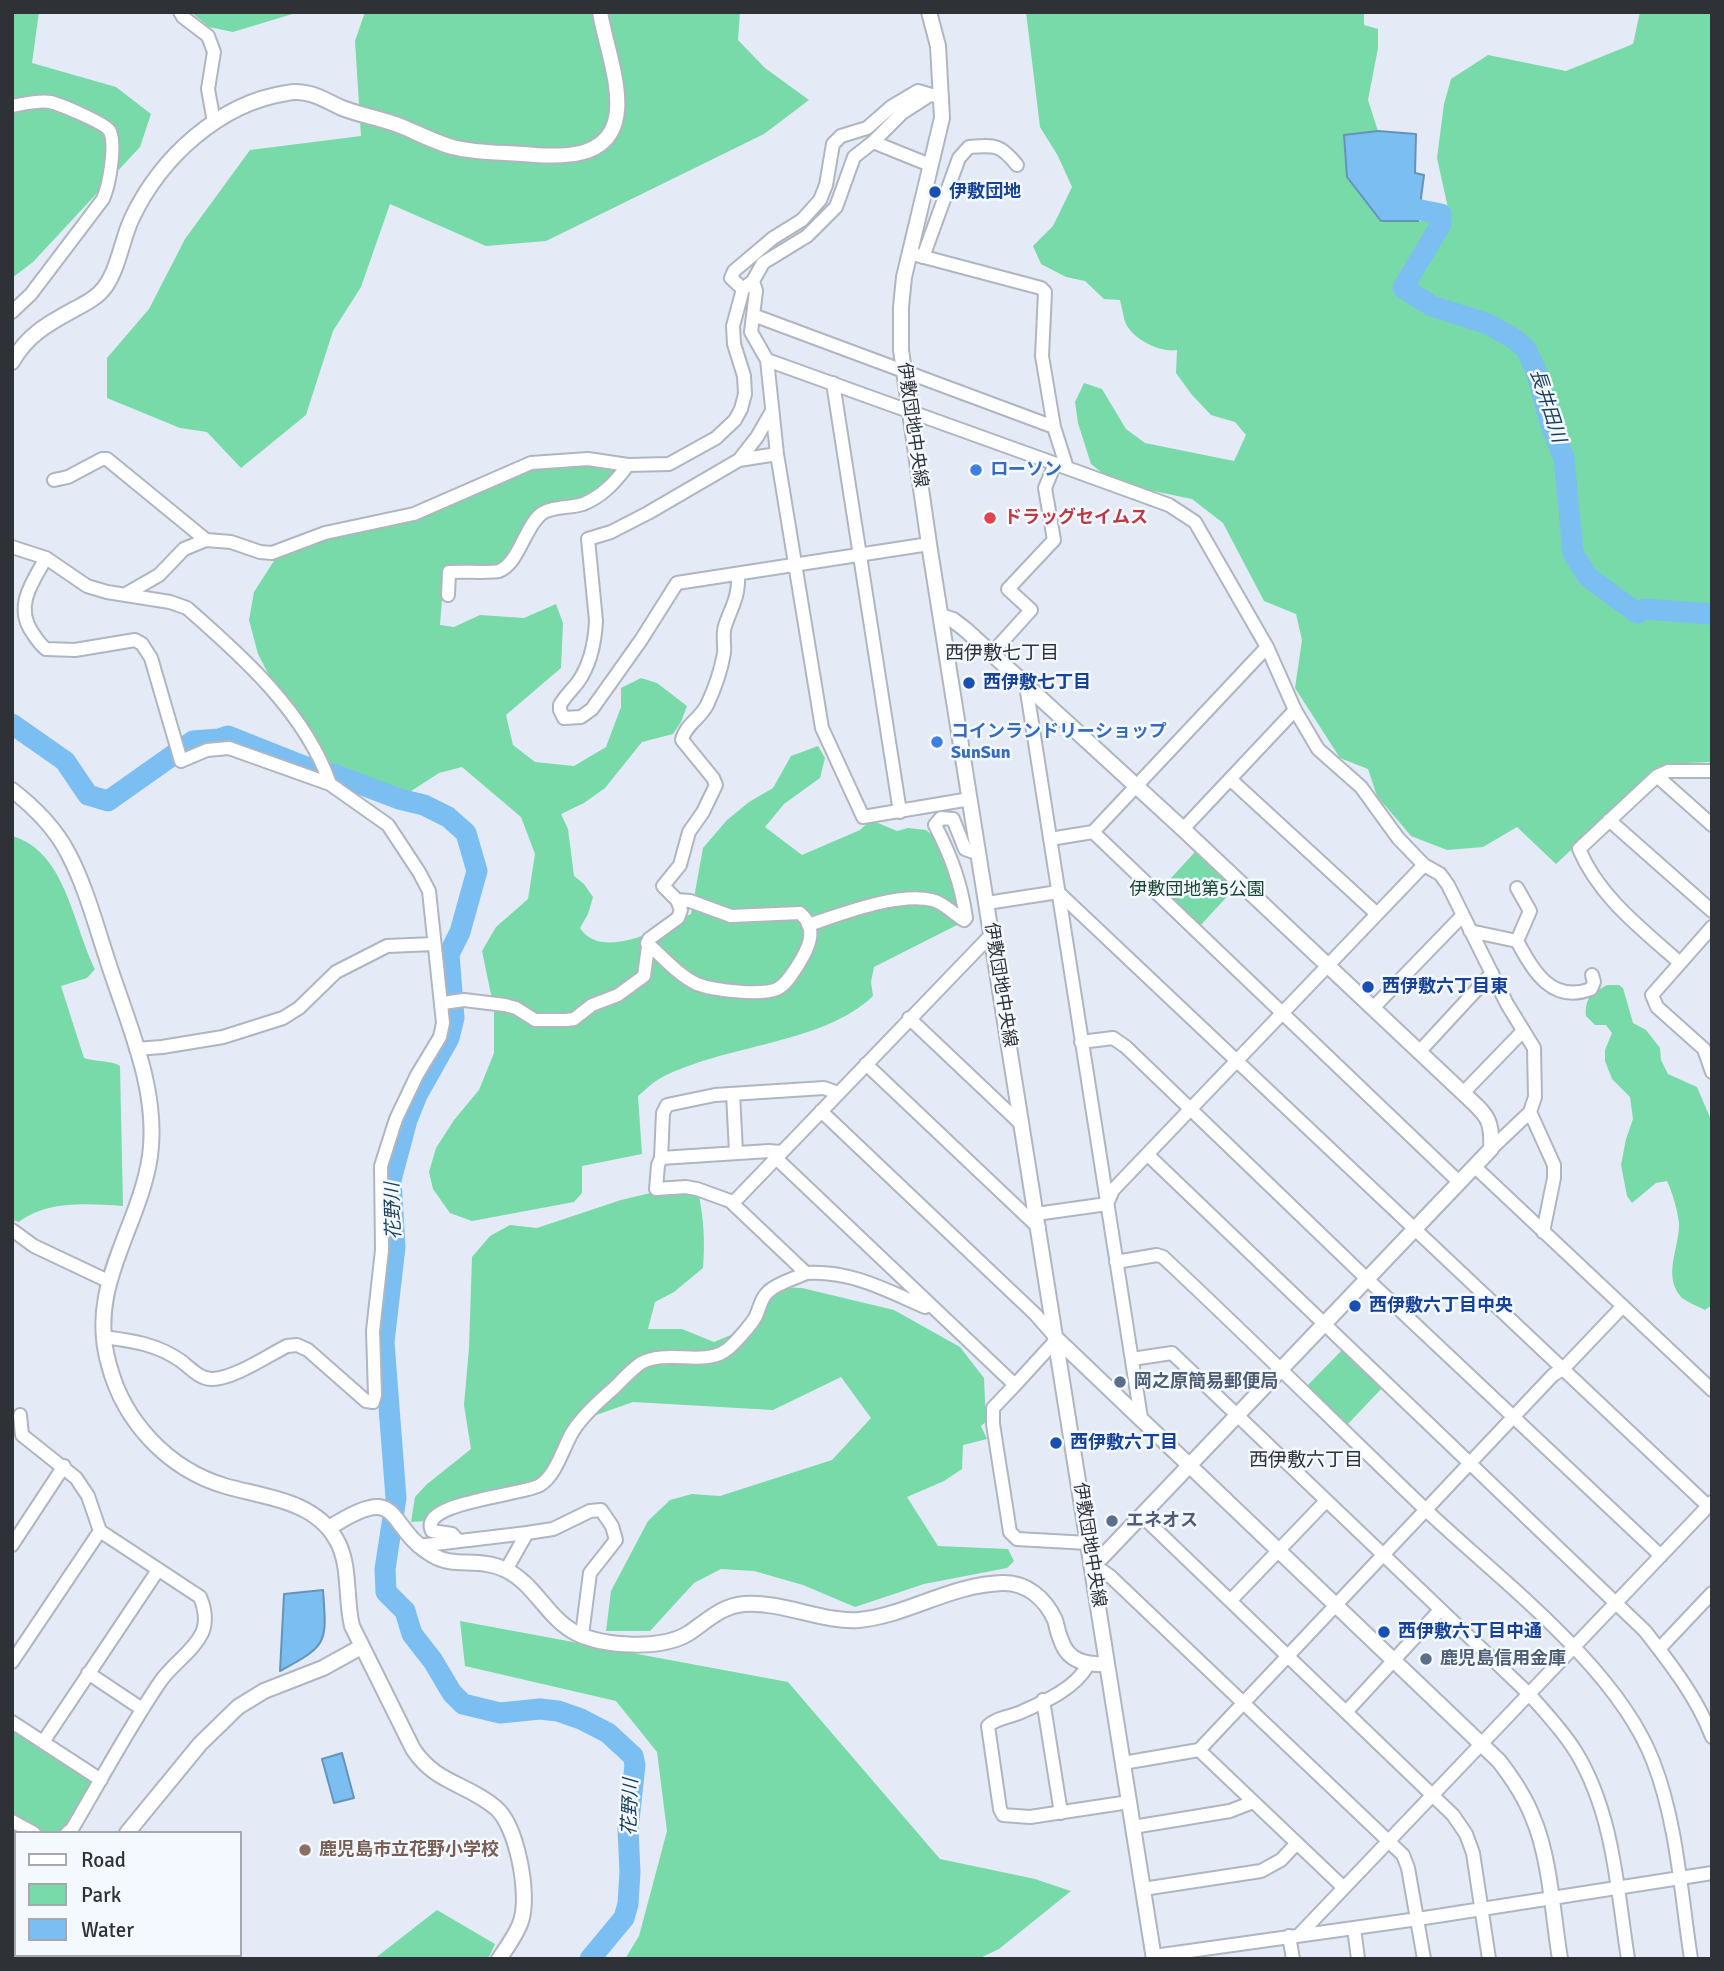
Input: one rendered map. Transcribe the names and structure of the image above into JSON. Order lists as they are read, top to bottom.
{
  "streets": {
    "street": ["伊敷団地中央線"]
  },
  "districts": ["西伊敷七丁目", "西伊敷六丁目"],
  "water": ["長井田川", "花野川"],
  "parks": ["伊敷団地第5公園"],
  "places": [
    "伊敷団地",
    "ローソン",
    "ドラッグセイムス",
    "西伊敷七丁目",
    "コインランドリーショップ SunSun",
    "西伊敷六丁目東",
    "西伊敷六丁目中央",
    "岡之原簡易郵便局",
    "西伊敷六丁目",
    "エネオス",
    "西伊敷六丁目中通",
    "鹿児島信用金庫",
    "鹿児島市立花野小学校"
  ],
  "legend": ["Road", "Park", "Water"]
}
